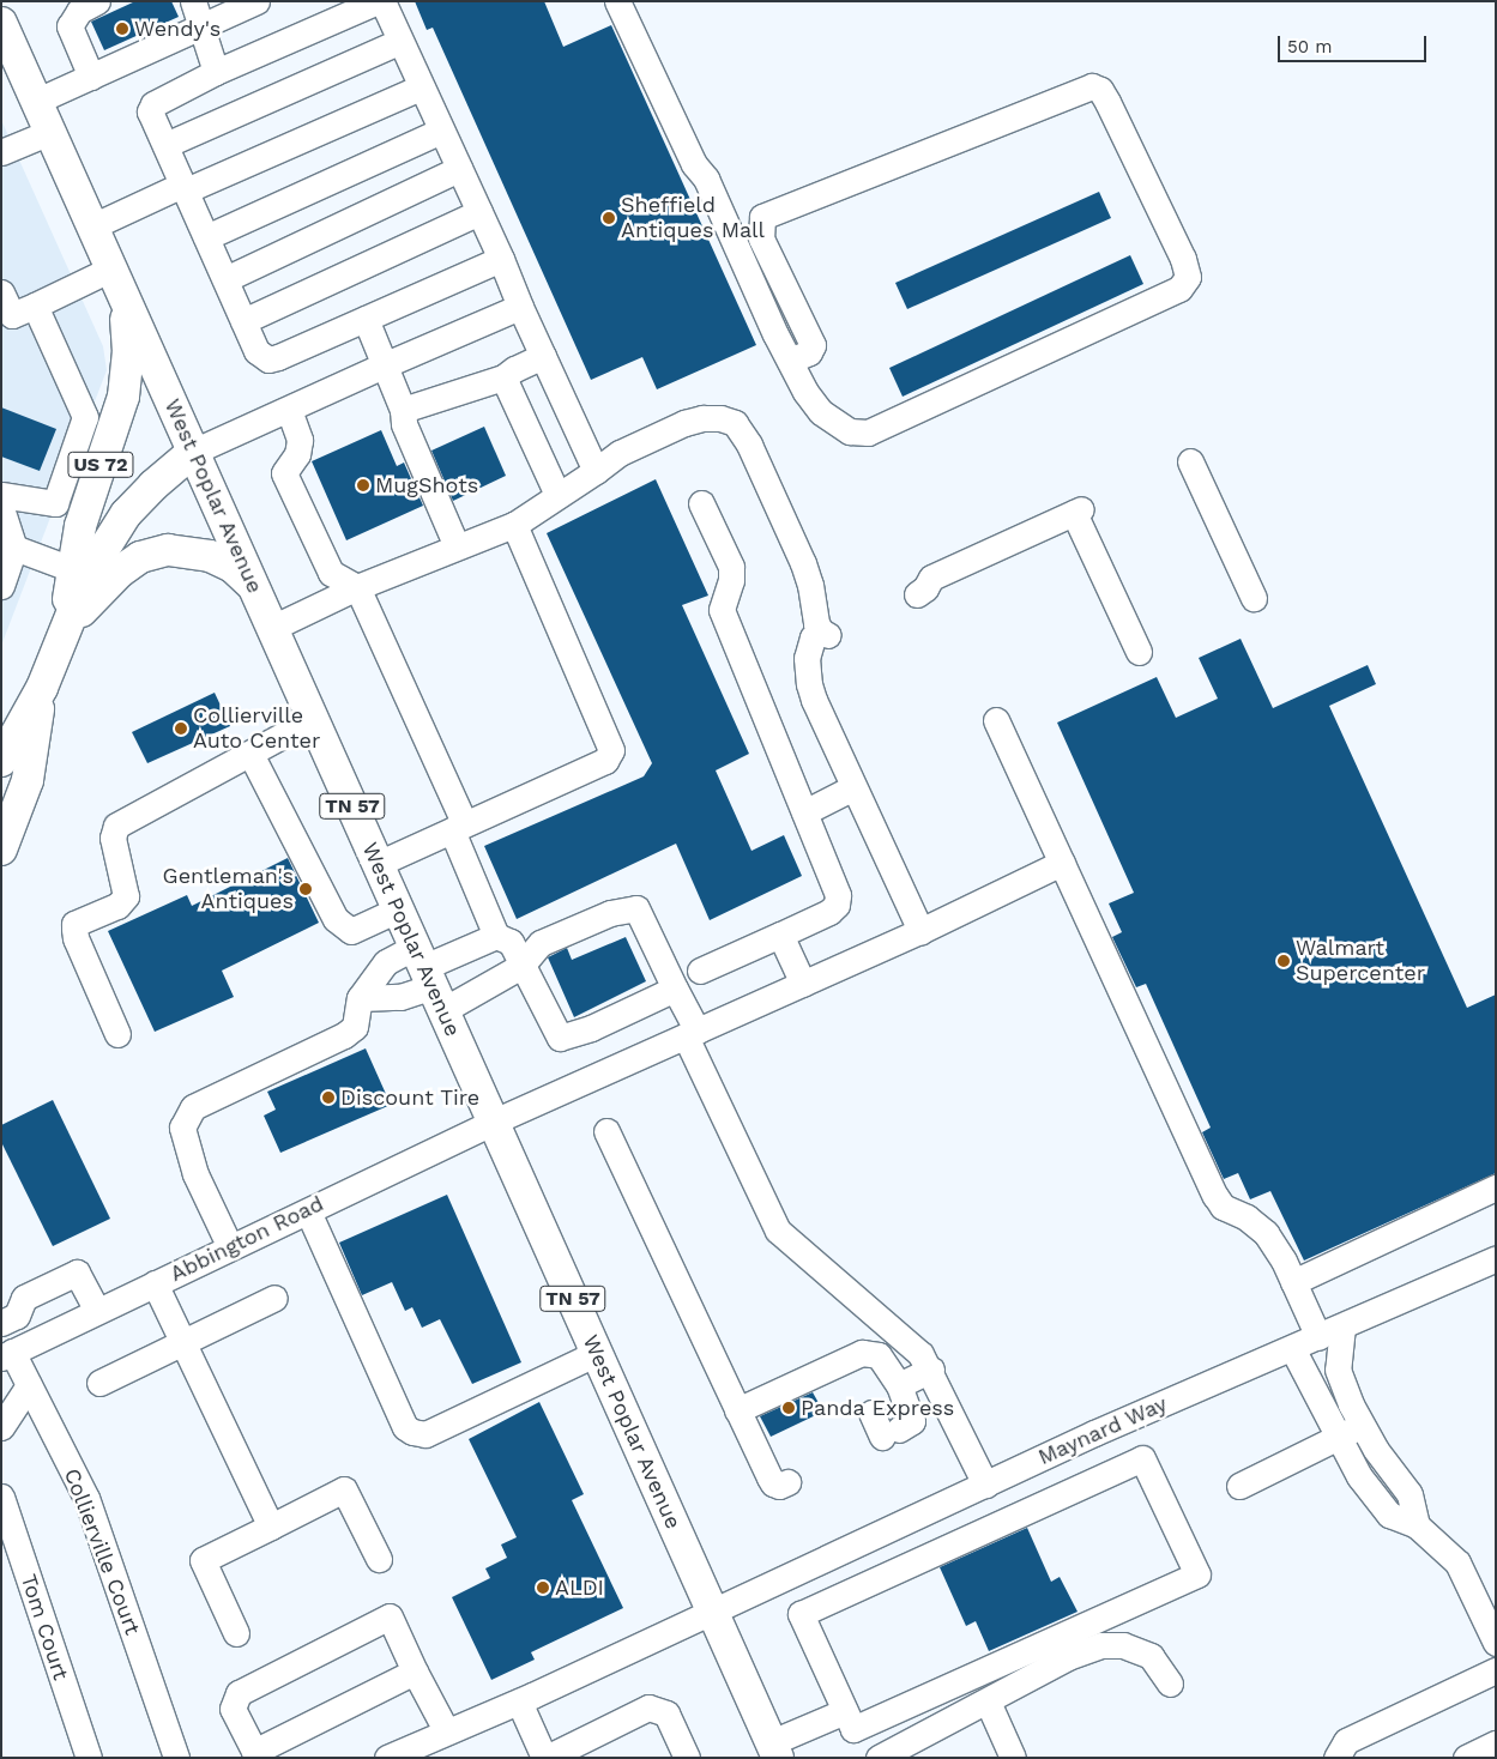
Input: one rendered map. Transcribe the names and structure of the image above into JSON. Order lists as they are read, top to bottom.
{
  "streets": {
    "main road": ["US 72", "West Poplar Avenue", "TN 57"],
    "street": [
      "Abbington Road",
      "Maynard Way",
      "Collierville Court",
      "Tom Court"
    ]
  },
  "crossings": [
    ["US 72", "West Poplar Avenue"],
    ["West Poplar Avenue", "Abbington Road"],
    ["West Poplar Avenue", "Maynard Way"],
    ["Abbington Road", "Collierville Court"]
  ],
  "places": [
    "Wendy's",
    "Sheffield Antiques Mall",
    "MugShots",
    "Collierville Auto Center",
    "Gentleman's Antiques",
    "Walmart Supercenter",
    "Discount Tire",
    "Panda Express",
    "ALDI"
  ],
  "scale_bar": "50 m"
}
